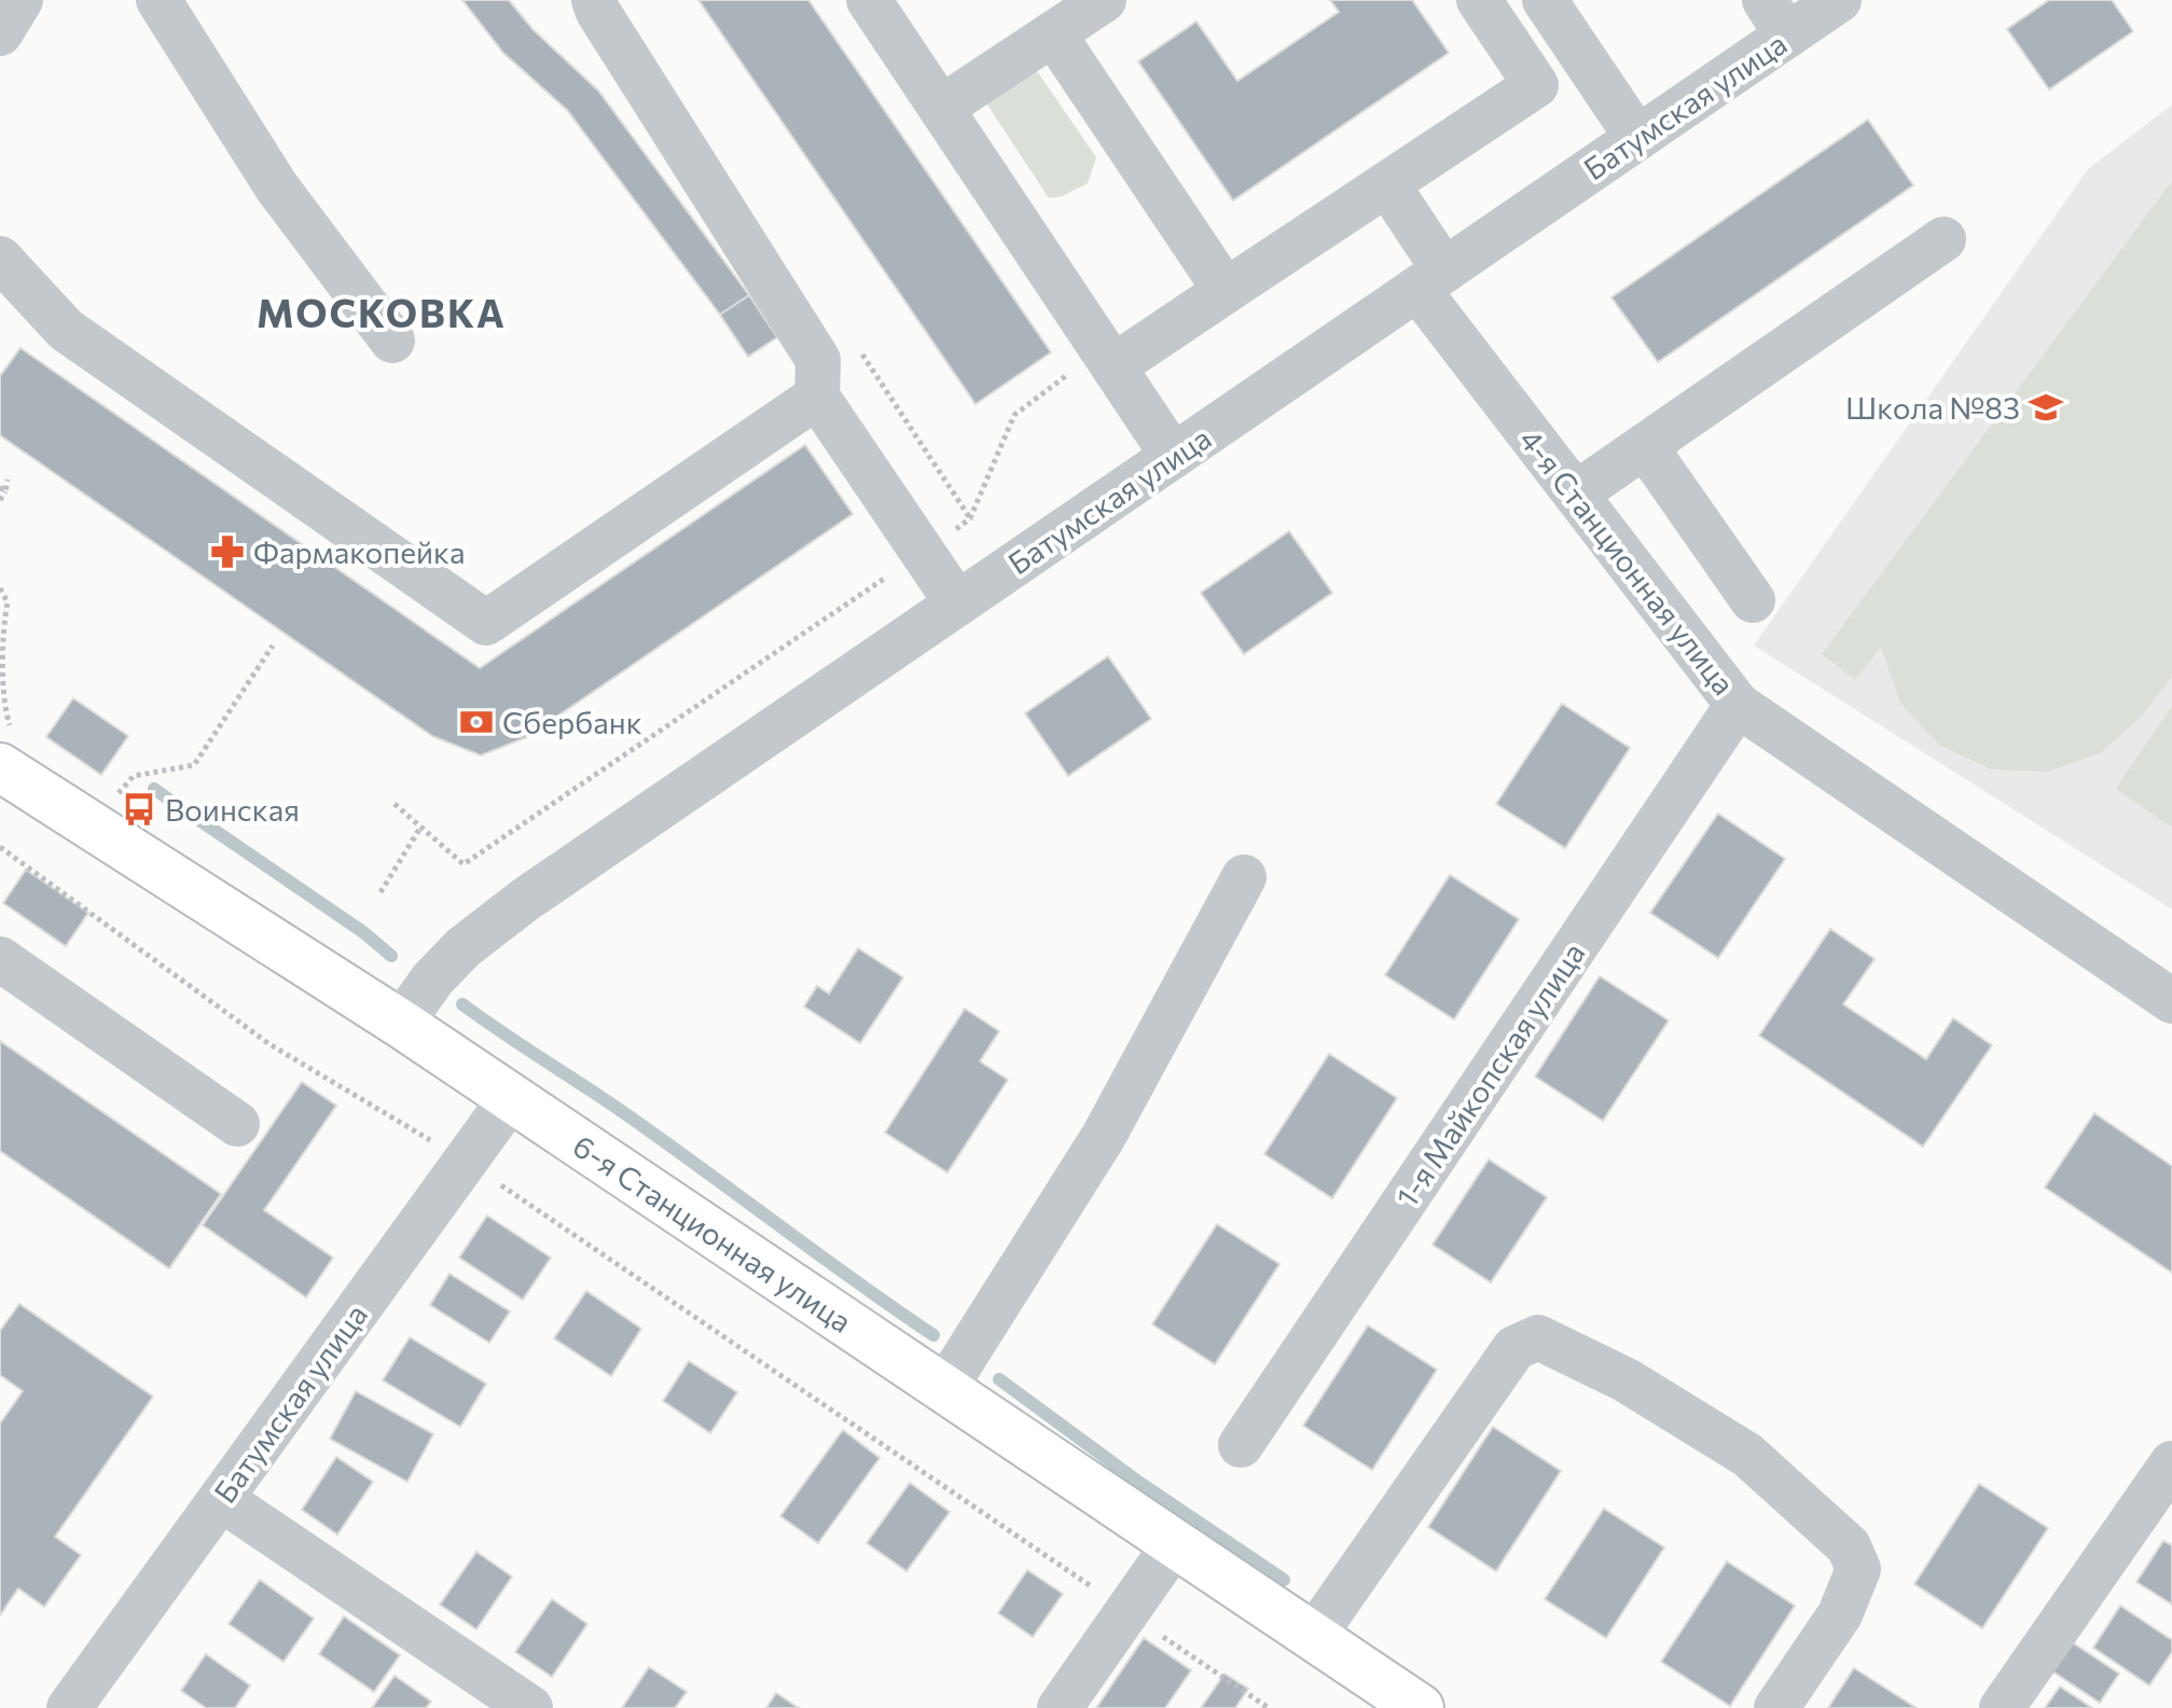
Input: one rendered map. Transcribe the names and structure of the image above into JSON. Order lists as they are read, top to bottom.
{
  "streets": {
    "main road": ["6-я Станционная улица"],
    "street": ["Батумская улица", "4-я Станционная улица", "1-я Майкопская улица"]
  },
  "crossings": [
    ["Батумская улица", "4-я Станционная улица"],
    ["Батумская улица", "6-я Станционная улица"],
    ["4-я Станционная улица", "1-я Майкопская улица"]
  ],
  "districts": ["МОСКОВКА"],
  "places": {
    "school or university": ["Школа №83"],
    "pharmacy": ["Фармакопейка"],
    "bank": ["Сбербанк"],
    "bus stop": ["Воинская"]
  }
}
